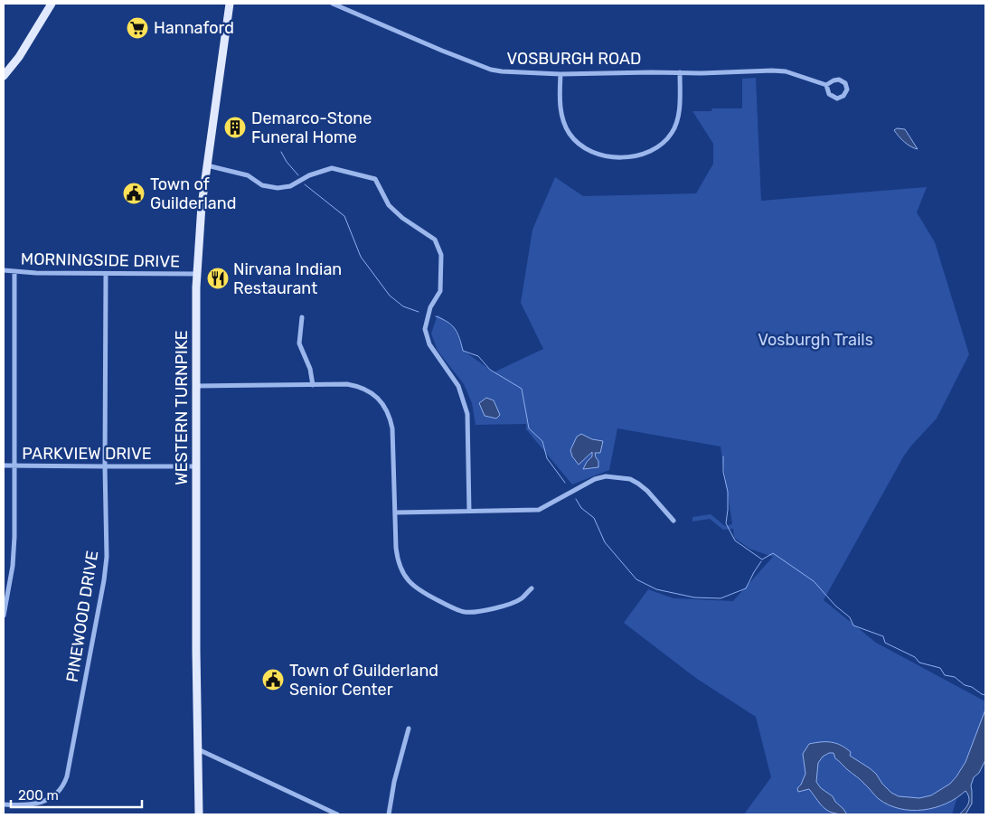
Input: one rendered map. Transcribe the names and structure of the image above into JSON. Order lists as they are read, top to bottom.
{
  "streets": {
    "main road": ["WESTERN TURNPIKE"],
    "street": [
      "VOSBURGH ROAD",
      "MORNINGSIDE DRIVE",
      "PARKVIEW DRIVE",
      "PINEWOOD DRIVE"
    ]
  },
  "crossings": [
    ["MORNINGSIDE DRIVE", "WESTERN TURNPIKE"],
    ["MORNINGSIDE DRIVE", "PINEWOOD DRIVE"],
    ["WESTERN TURNPIKE", "PARKVIEW DRIVE"],
    ["PARKVIEW DRIVE", "PINEWOOD DRIVE"]
  ],
  "parks": ["Vosburgh Trails"],
  "places": {
    "supermarket": ["Hannaford"],
    "building": ["Demarco-Stone Funeral Home"],
    "public building": ["Town of Guilderland", "Town of Guilderland Senior Center"],
    "restaurant": ["Nirvana Indian Restaurant"]
  },
  "scale_bar": "200 m"
}
